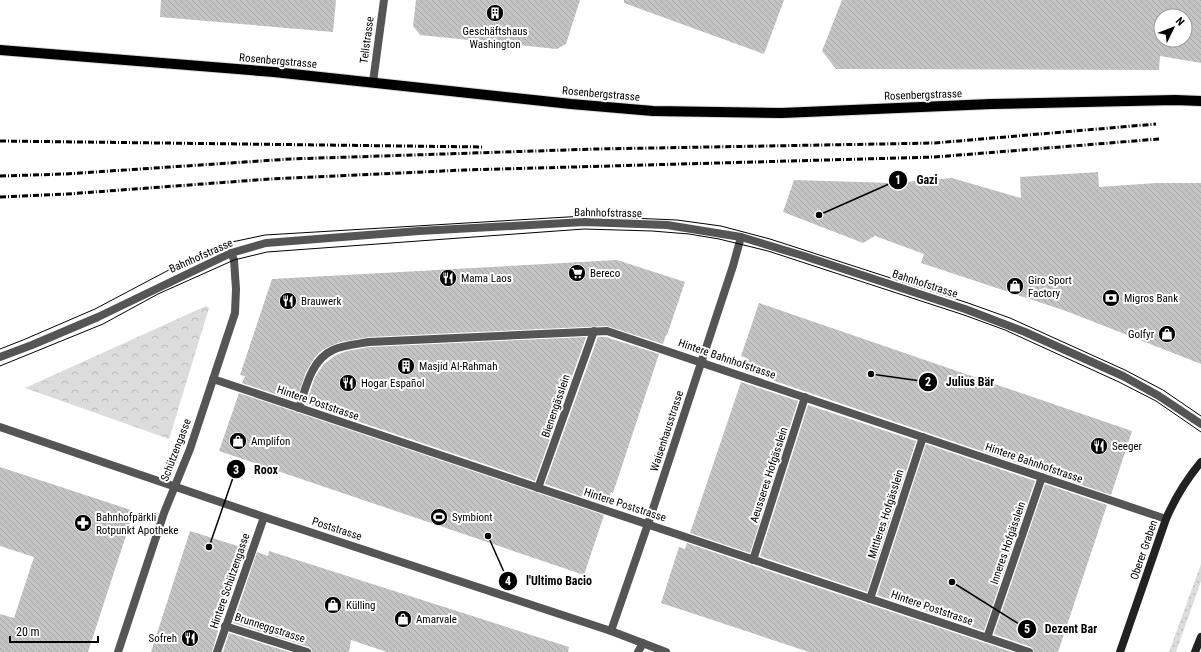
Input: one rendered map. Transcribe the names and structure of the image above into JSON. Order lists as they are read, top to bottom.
{
  "streets": {
    "main road": ["Rosenbergstrasse", "Oberer Graben"],
    "street": [
      "Tellstrasse",
      "Bahnhofstrasse",
      "Hintere Bahnhofstrasse",
      "Hintere Poststrasse",
      "Bienengässlein",
      "Waisenhausstrasse",
      "Schützengasse",
      "Aeusseres Hofgässlein",
      "Mittleres Hofgässlein",
      "Poststrasse",
      "Inneres Hofgässlein",
      "Hintere Schützengasse",
      "Brunneggstrasse"
    ]
  },
  "crossings": [
    ["Tellstrasse", "Rosenbergstrasse"],
    ["Bahnhofstrasse", "Waisenhausstrasse"],
    ["Bahnhofstrasse", "Schützengasse"],
    ["Hintere Bahnhofstrasse", "Hintere Poststrasse"],
    ["Hintere Bahnhofstrasse", "Bienengässlein"],
    ["Hintere Bahnhofstrasse", "Waisenhausstrasse"],
    ["Hintere Bahnhofstrasse", "Aeusseres Hofgässlein"],
    ["Hintere Bahnhofstrasse", "Mittleres Hofgässlein"],
    ["Hintere Bahnhofstrasse", "Inneres Hofgässlein"],
    ["Hintere Bahnhofstrasse", "Oberer Graben"],
    ["Hintere Poststrasse", "Bienengässlein"],
    ["Hintere Poststrasse", "Waisenhausstrasse"],
    ["Hintere Poststrasse", "Schützengasse"],
    ["Hintere Poststrasse", "Aeusseres Hofgässlein"],
    ["Hintere Poststrasse", "Mittleres Hofgässlein"],
    ["Hintere Poststrasse", "Inneres Hofgässlein"],
    ["Waisenhausstrasse", "Poststrasse"],
    ["Schützengasse", "Poststrasse"],
    ["Poststrasse", "Hintere Schützengasse"],
    ["Hintere Schützengasse", "Brunneggstrasse"]
  ],
  "places": {
    "building": ["Geschäftshaus Washington", "Masjid Al-Rahmah"],
    "other": [
      "Gazi",
      "Julius Bär",
      "l'Ultimo Bacio",
      "Roox",
      "Dezent Bar"
    ],
    "supermarket": ["Bereco"],
    "restaurant": [
      "Mama Laos",
      "Brauwerk",
      "Hogar Español",
      "Seeger",
      "Sofreh"
    ],
    "shop": [
      "Giro Sport Factory",
      "Golfyr",
      "Amplifon",
      "Külling",
      "Amarvale"
    ],
    "bank": ["Migros Bank"],
    "sports": ["Symbiont"],
    "pharmacy": ["Bahnhofpärkli Rotpunkt Apotheke"]
  },
  "scale_bar": "20 m",
  "north": "top right"
}
